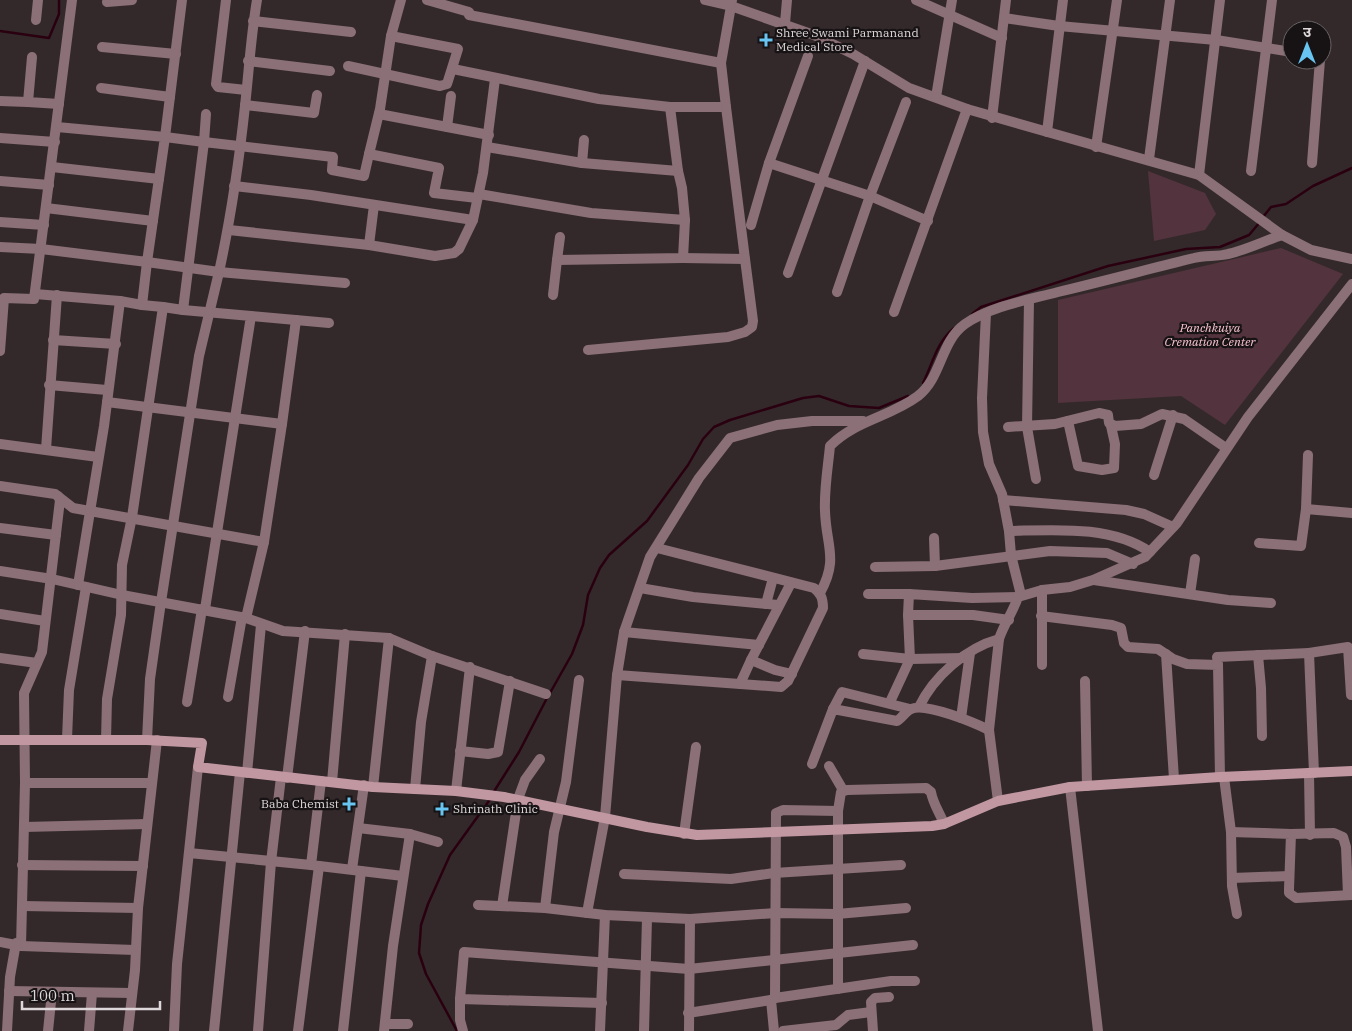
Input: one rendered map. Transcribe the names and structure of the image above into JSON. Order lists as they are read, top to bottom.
{
  "parks": ["Panchkuiya Cremation Center"],
  "places": {
    "health": ["Shree Swami Parmanand Medical Store", "Baba Chemist", "Shrinath Clinic"]
  },
  "scale_bar": "100 m",
  "north": "top"
}
